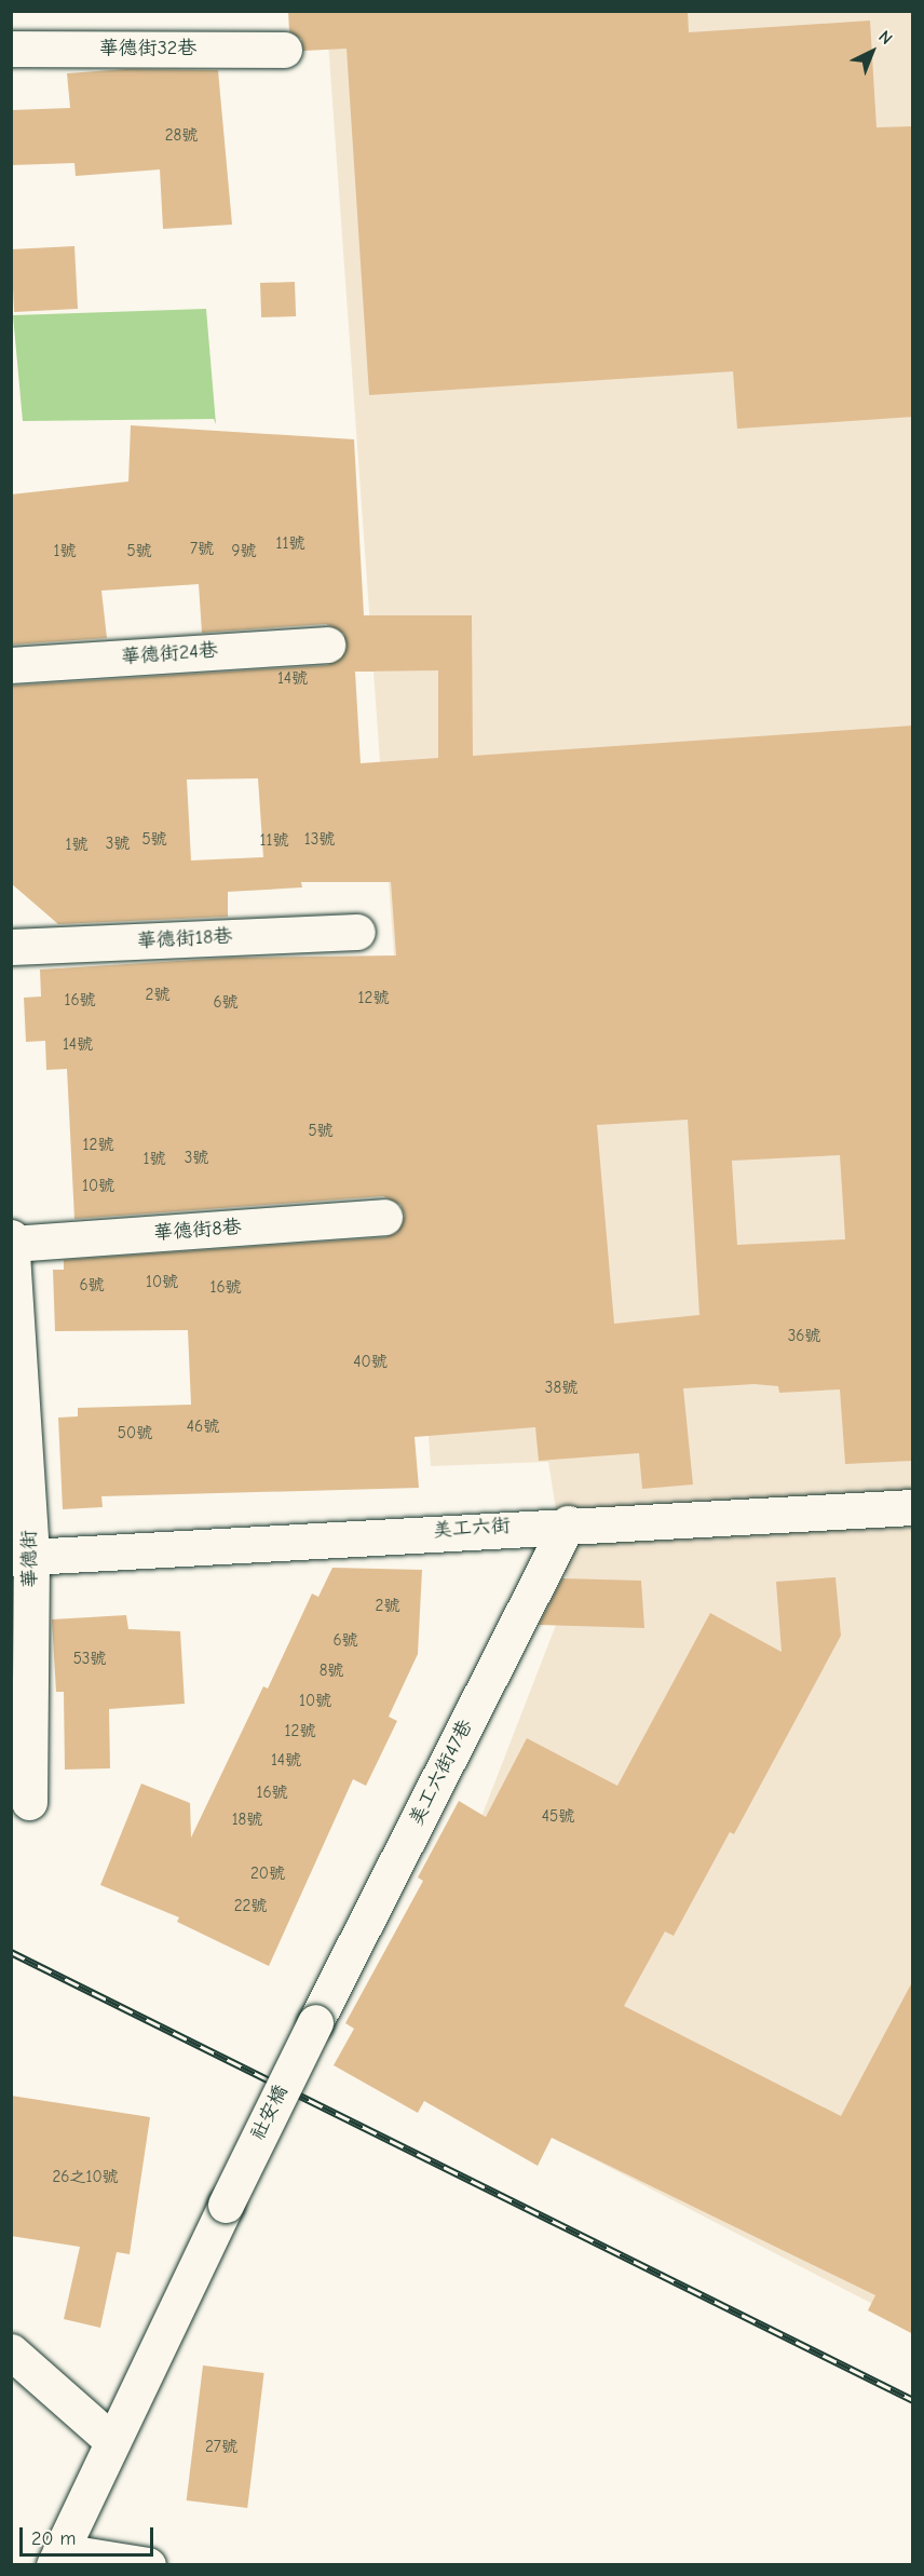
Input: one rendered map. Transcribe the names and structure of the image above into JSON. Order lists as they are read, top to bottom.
{
  "streets": {
    "street": [
      "華德街32巷",
      "華德街24巷",
      "華德街18巷",
      "華德街8巷",
      "美工六街",
      "華德街",
      "美工六街47巷",
      "社安橋"
    ]
  },
  "crossings": [
    ["華德街8巷", "華德街"],
    ["美工六街", "華德街"],
    ["美工六街", "美工六街47巷"],
    ["美工六街47巷", "社安橋"]
  ],
  "house_numbers": [
    "28號",
    "11號",
    "7號",
    "1號",
    "5號",
    "9號",
    "14號",
    "5號",
    "13號",
    "11號",
    "3號",
    "1號",
    "2號",
    "12號",
    "16號",
    "6號",
    "14號",
    "5號",
    "12號",
    "3號",
    "1號",
    "10號",
    "10號",
    "6號",
    "16號",
    "36號",
    "40號",
    "38號",
    "46號",
    "50號",
    "2號",
    "6號",
    "53號",
    "8號",
    "10號",
    "12號",
    "14號",
    "16號",
    "45號",
    "18號",
    "20號",
    "22號",
    "26之10號",
    "27號"
  ],
  "scale_bar": "20 m",
  "north": "top right"
}
